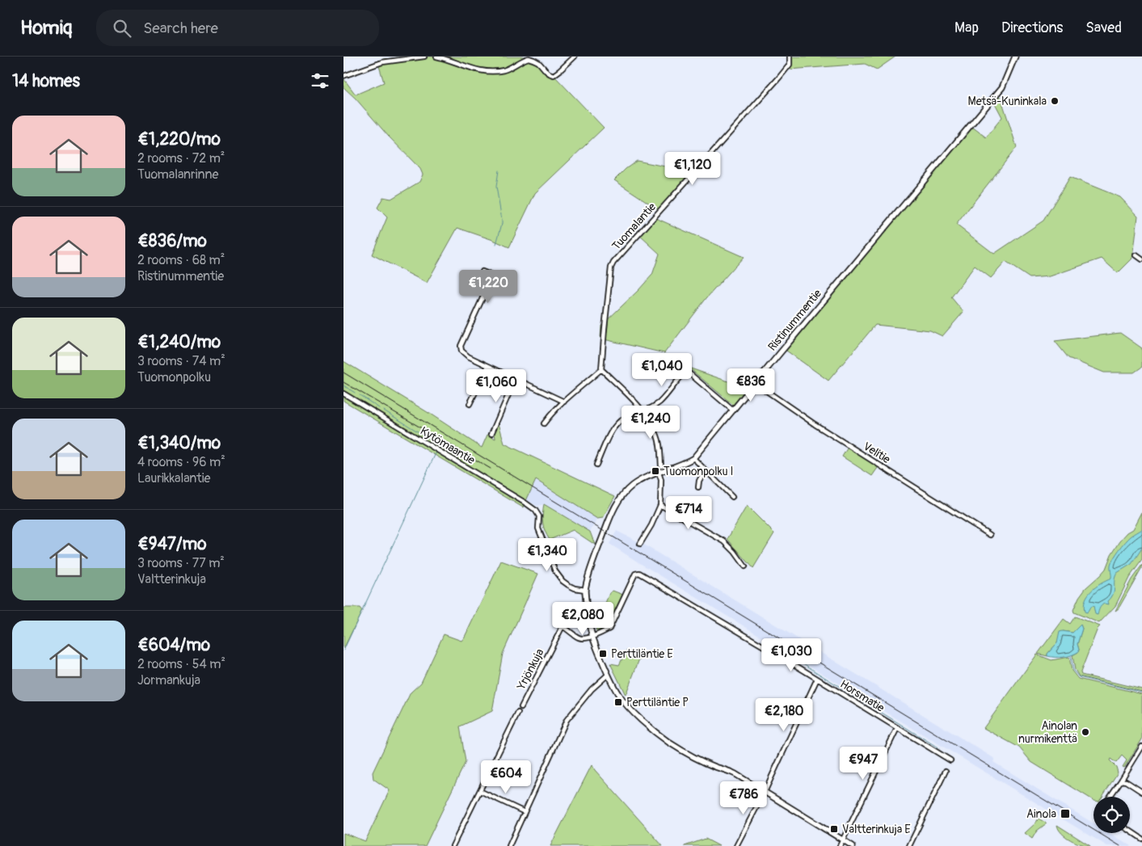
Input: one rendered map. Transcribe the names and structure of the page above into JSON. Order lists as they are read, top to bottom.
{
  "streets": {
    "street": [
      "Tuomalantie",
      "Ristinummentie",
      "Kytömaantie",
      "Velitie",
      "Yrjönkuja",
      "Horsmatie"
    ]
  },
  "crossings": [
    ["Ristinummentie", "Kytömaantie"],
    ["Ristinummentie", "Velitie"],
    ["Ristinummentie", "Yrjönkuja"],
    ["Ristinummentie", "Horsmatie"],
    ["Yrjönkuja", "Horsmatie"]
  ],
  "places": {
    "other": ["Metsä-Kuninkala", "Ainolan nurmikenttä"],
    "transit": [
      "Tuomonpolku I",
      "Perttiläntie E",
      "Perttiläntie P",
      "Ainola",
      "Valtterinkuja E"
    ]
  },
  "page": {
    "header": "Homiq",
    "search": "Search here",
    "nav": ["Map", "Directions", "Saved"],
    "heading": "14 homes",
    "list": [
      {
        "name": "€1,220/mo",
        "note": "2 rooms · 72 m² · Tuomalanrinne"
      },
      {
        "name": "€836/mo",
        "note": "2 rooms · 68 m² · Ristinummentie"
      },
      {
        "name": "€1,240/mo",
        "note": "3 rooms · 74 m² · Tuomonpolku"
      },
      {
        "name": "€1,340/mo",
        "note": "4 rooms · 96 m² · Laurikkalantie"
      },
      {
        "name": "€947/mo",
        "note": "3 rooms · 77 m² · Valtterinkuja"
      },
      {
        "name": "€604/mo",
        "note": "2 rooms · 54 m² · Jormankuja"
      }
    ],
    "price": [
      "€1,120",
      "€1,220",
      "€1,040",
      "€836",
      "€1,060",
      "€1,240",
      "€714",
      "€1,340",
      "€2,080",
      "€1,030",
      "€2,180",
      "€947",
      "€604",
      "€786"
    ]
  }
}
